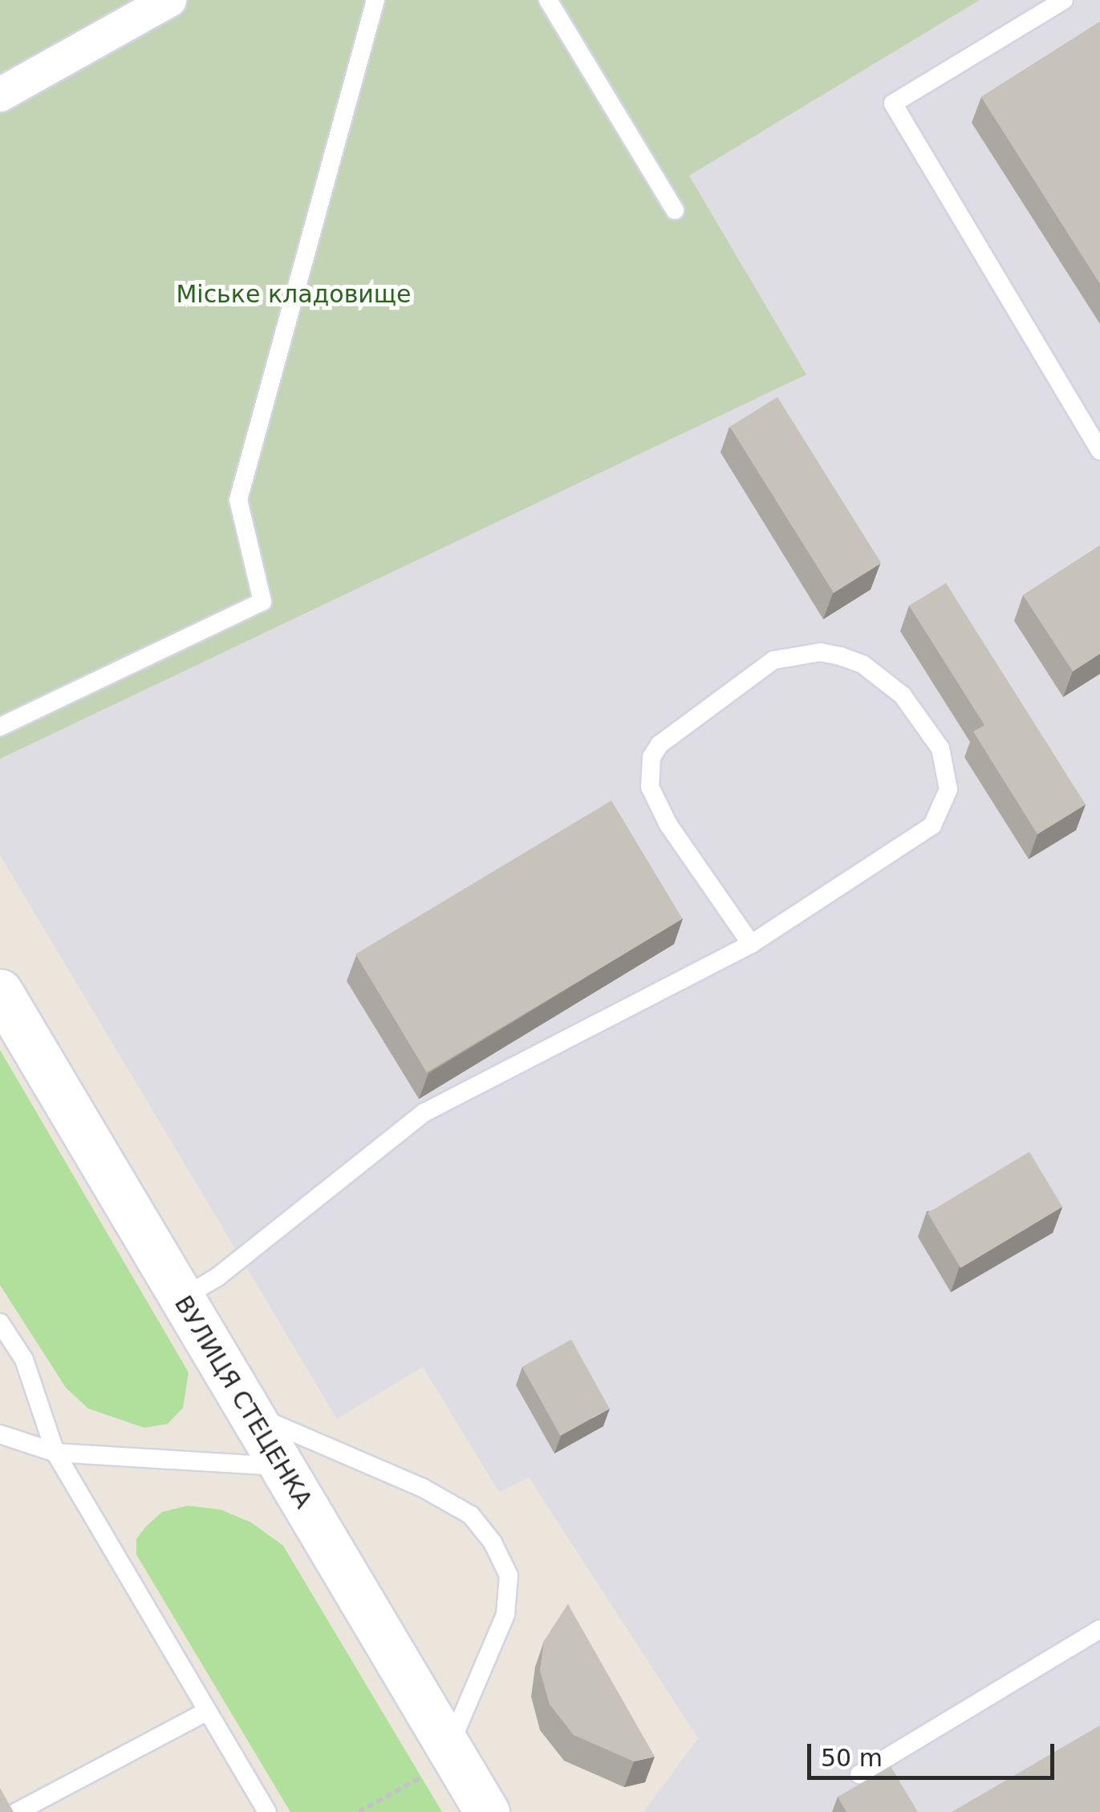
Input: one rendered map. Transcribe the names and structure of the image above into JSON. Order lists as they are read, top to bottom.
{
  "streets": {
    "main road": ["ВУЛИЦЯ СТЕЦЕНКА"]
  },
  "parks": ["Міське кладовище"],
  "scale_bar": "50 m"
}
